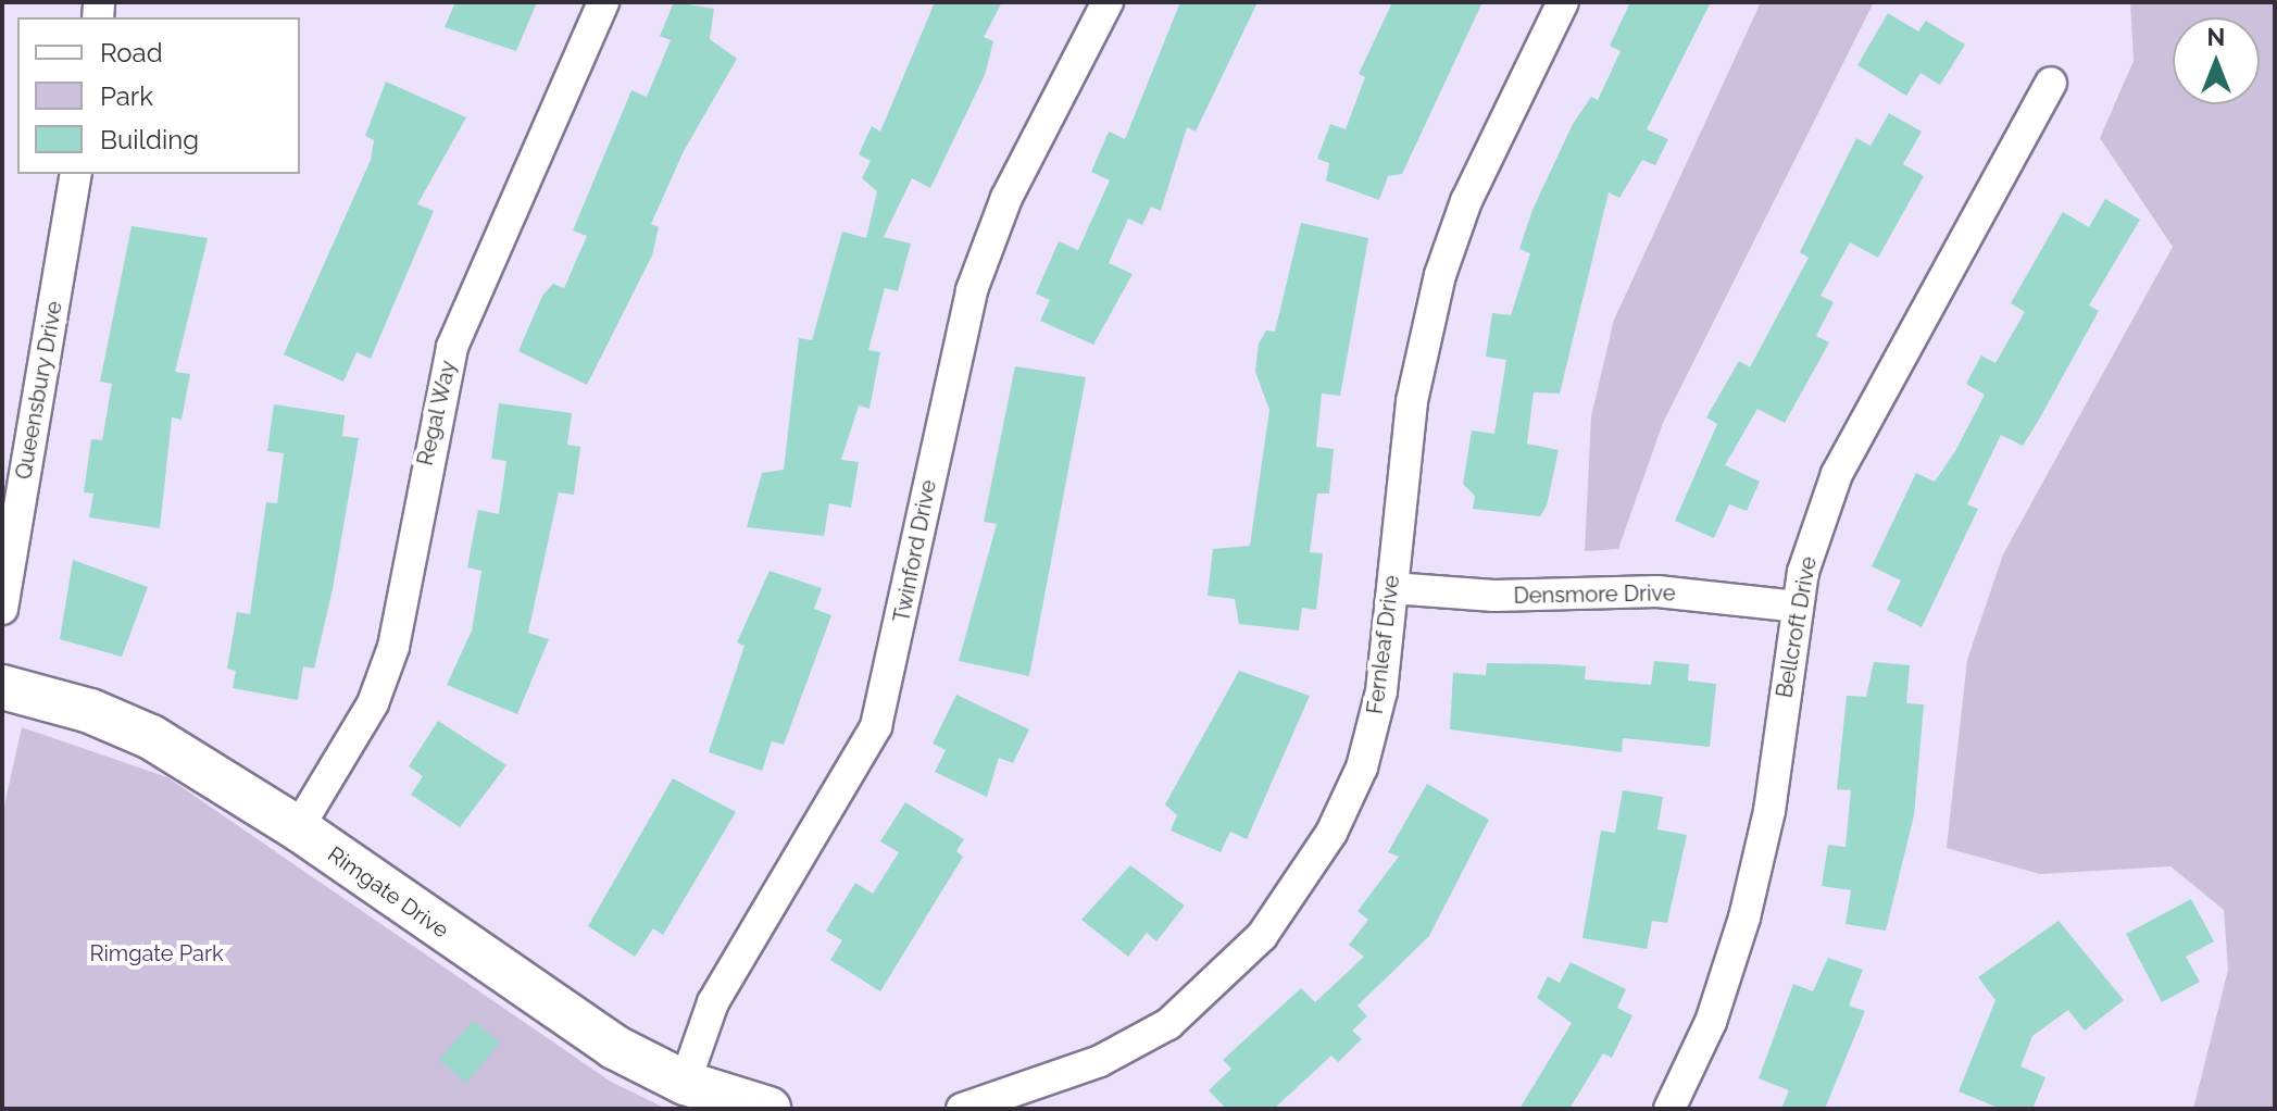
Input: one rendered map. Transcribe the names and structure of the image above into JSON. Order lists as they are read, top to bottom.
{
  "streets": {
    "street": [
      "Queensbury Drive",
      "Regal Way",
      "Twinford Drive",
      "Densmore Drive",
      "Bellcroft Drive",
      "Fernleaf Drive",
      "Rimgate Drive"
    ]
  },
  "crossings": [
    ["Regal Way", "Rimgate Drive"],
    ["Twinford Drive", "Rimgate Drive"],
    ["Densmore Drive", "Bellcroft Drive"],
    ["Densmore Drive", "Fernleaf Drive"]
  ],
  "parks": ["Rimgate Park"],
  "legend": ["Road", "Park", "Building"],
  "north": "top"
}
